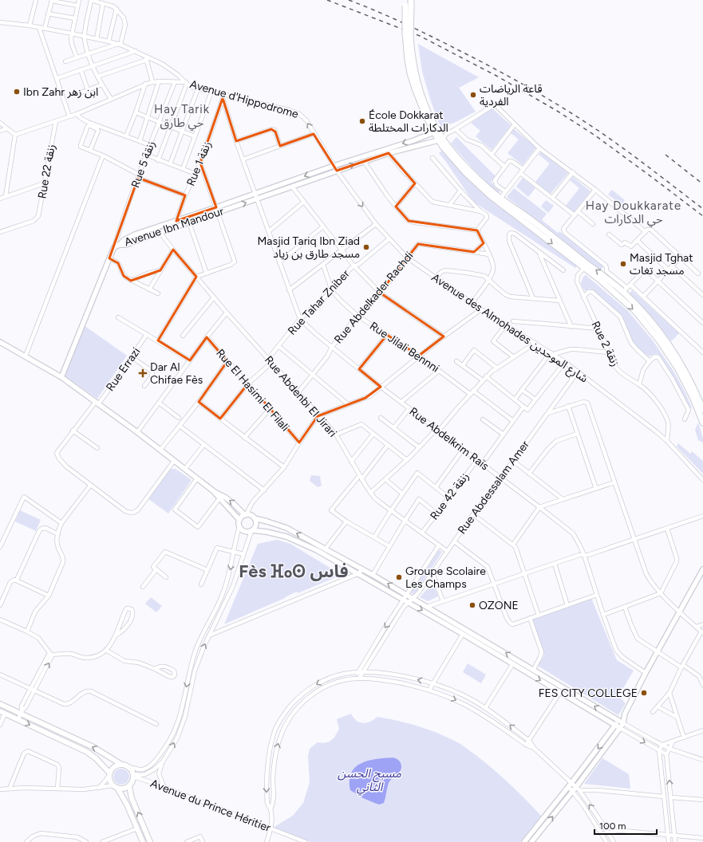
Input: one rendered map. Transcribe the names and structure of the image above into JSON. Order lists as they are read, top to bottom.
{
  "streets": {
    "street": [
      "Avenue d'Hippodrome",
      "Rue 1 زنقة",
      "Rue 5 زنقة",
      "Rue 22 زنقة",
      "Avenue Ibn Mandour",
      "Rue Abdelkader Rachdi",
      "Rue Tahar Zniber",
      "Avenue des Almohades شارع الموحدين",
      "Rue 2 زنقة",
      "Rue Jilali Bennni",
      "Rue Errazi",
      "Rue El Hasimi El Filali",
      "Rue Abdenbi El Jirari",
      "Rue Abdelkrim Raïs",
      "Rue Abdessalam Amer",
      "Rue 42 زنقة",
      "Avenue du Prince Héritier"
    ]
  },
  "crossings": [
    ["Avenue d'Hippodrome", "Rue 1 زنقة"],
    ["Avenue d'Hippodrome", "Avenue Ibn Mandour"],
    ["Avenue d'Hippodrome", "Avenue des Almohades شارع الموحدين"],
    ["Avenue d'Hippodrome", "Rue Abdelkrim Raïs"],
    ["Rue 1 زنقة", "Avenue Ibn Mandour"],
    ["Rue 1 زنقة", "Rue Abdelkrim Raïs"],
    ["Avenue Ibn Mandour", "Rue Abdenbi El Jirari"],
    ["Avenue Ibn Mandour", "Rue Abdelkrim Raïs"],
    ["Rue Abdelkader Rachdi", "Avenue des Almohades شارع الموحدين"],
    ["Rue Abdelkader Rachdi", "Rue Jilali Bennni"],
    ["Rue Abdelkader Rachdi", "Rue Abdenbi El Jirari"],
    ["Rue Abdelkader Rachdi", "Rue Abdelkrim Raïs"],
    ["Rue Tahar Zniber", "Avenue des Almohades شارع الموحدين"],
    ["Rue Tahar Zniber", "Rue Jilali Bennni"],
    ["Rue Tahar Zniber", "Rue Abdenbi El Jirari"],
    ["Rue Tahar Zniber", "Rue Abdelkrim Raïs"],
    ["Avenue des Almohades شارع الموحدين", "Rue 2 زنقة"],
    ["Avenue des Almohades شارع الموحدين", "Rue Abdessalam Amer"],
    ["Rue Abdenbi El Jirari", "Rue Abdessalam Amer"],
    ["Rue Abdenbi El Jirari", "Rue 42 زنقة"],
    ["Rue Abdelkrim Raïs", "Rue Abdessalam Amer"],
    ["Rue Abdelkrim Raïs", "Rue 42 زنقة"]
  ],
  "districts": ["Hay Tarik حي طارق", "Hay Doukkarate حي الدكارات", "Fès ⴼⴰⵙ فاس"],
  "water": ["مسبح الحسن الثاني"],
  "places": {
    "other": [
      "Ibn Zahr ابن زهر",
      "قاعة الرياضات الفردية",
      "École Dokkarat الدكارات المختلطة",
      "Masjid Tariq Ibn Ziad مسجد طارق بن زياد",
      "Masjid Tghat مسجد تغات",
      "Groupe Scolaire Les Champs",
      "OZONE",
      "FES CITY COLLEGE"
    ],
    "health": ["Dar Al Chifae Fès"]
  },
  "scale_bar": "100 m"
}
